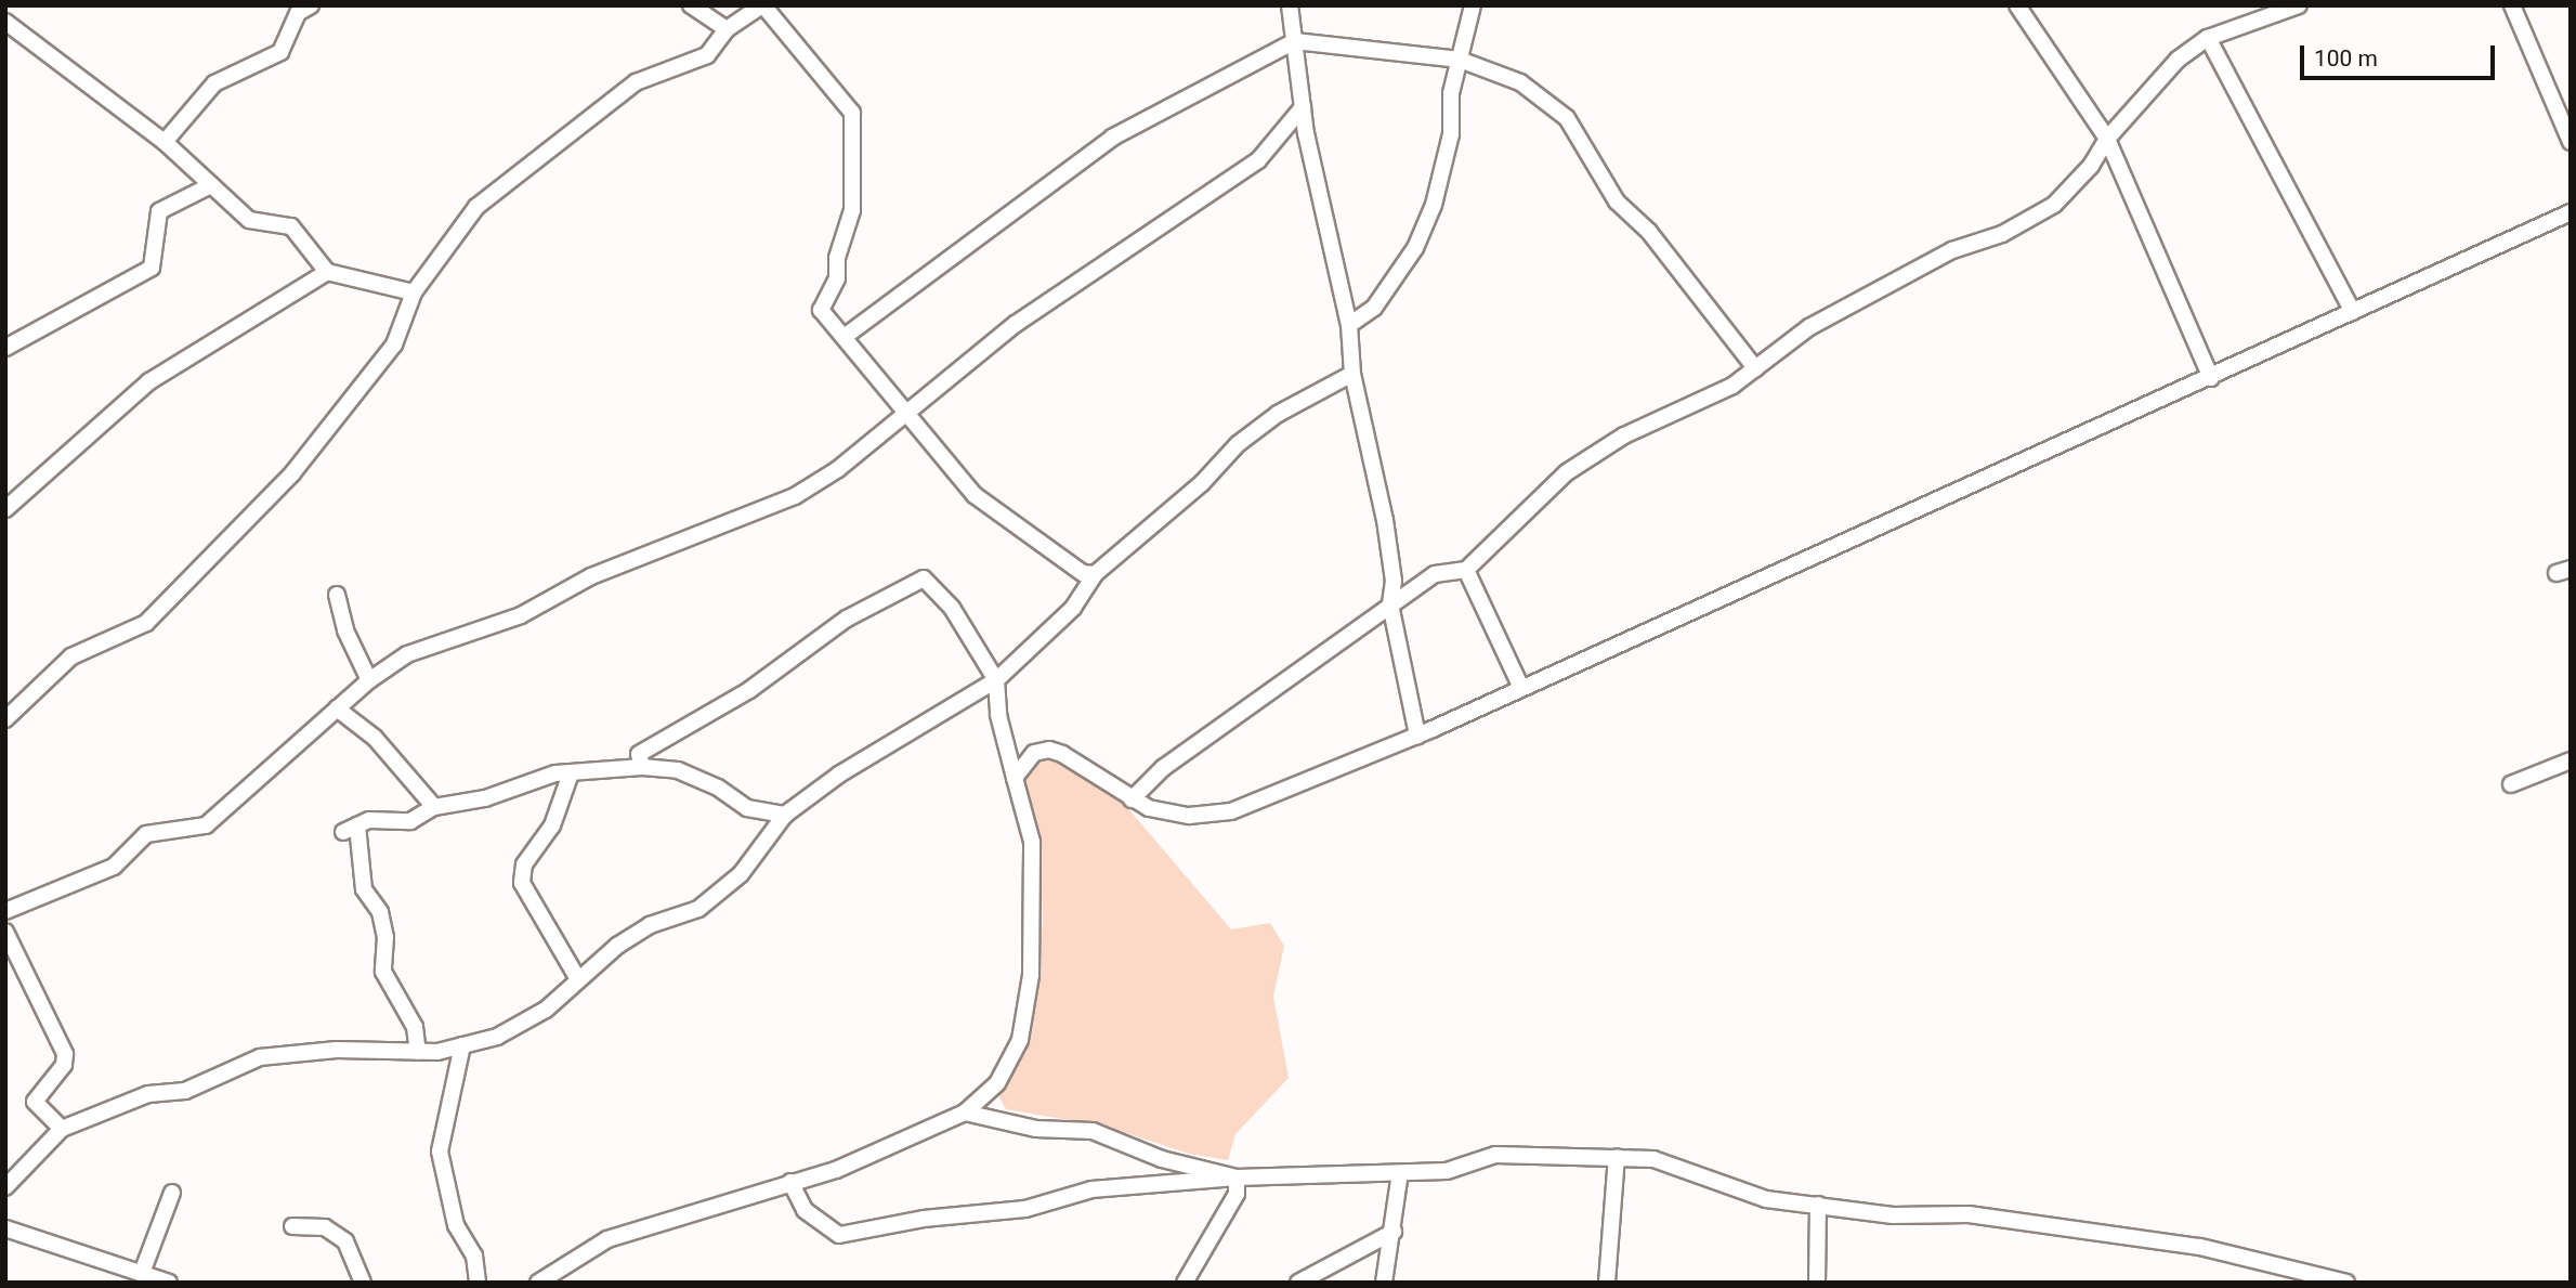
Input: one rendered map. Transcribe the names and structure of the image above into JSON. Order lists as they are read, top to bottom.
{
  "scale_bar": "100 m"
}
